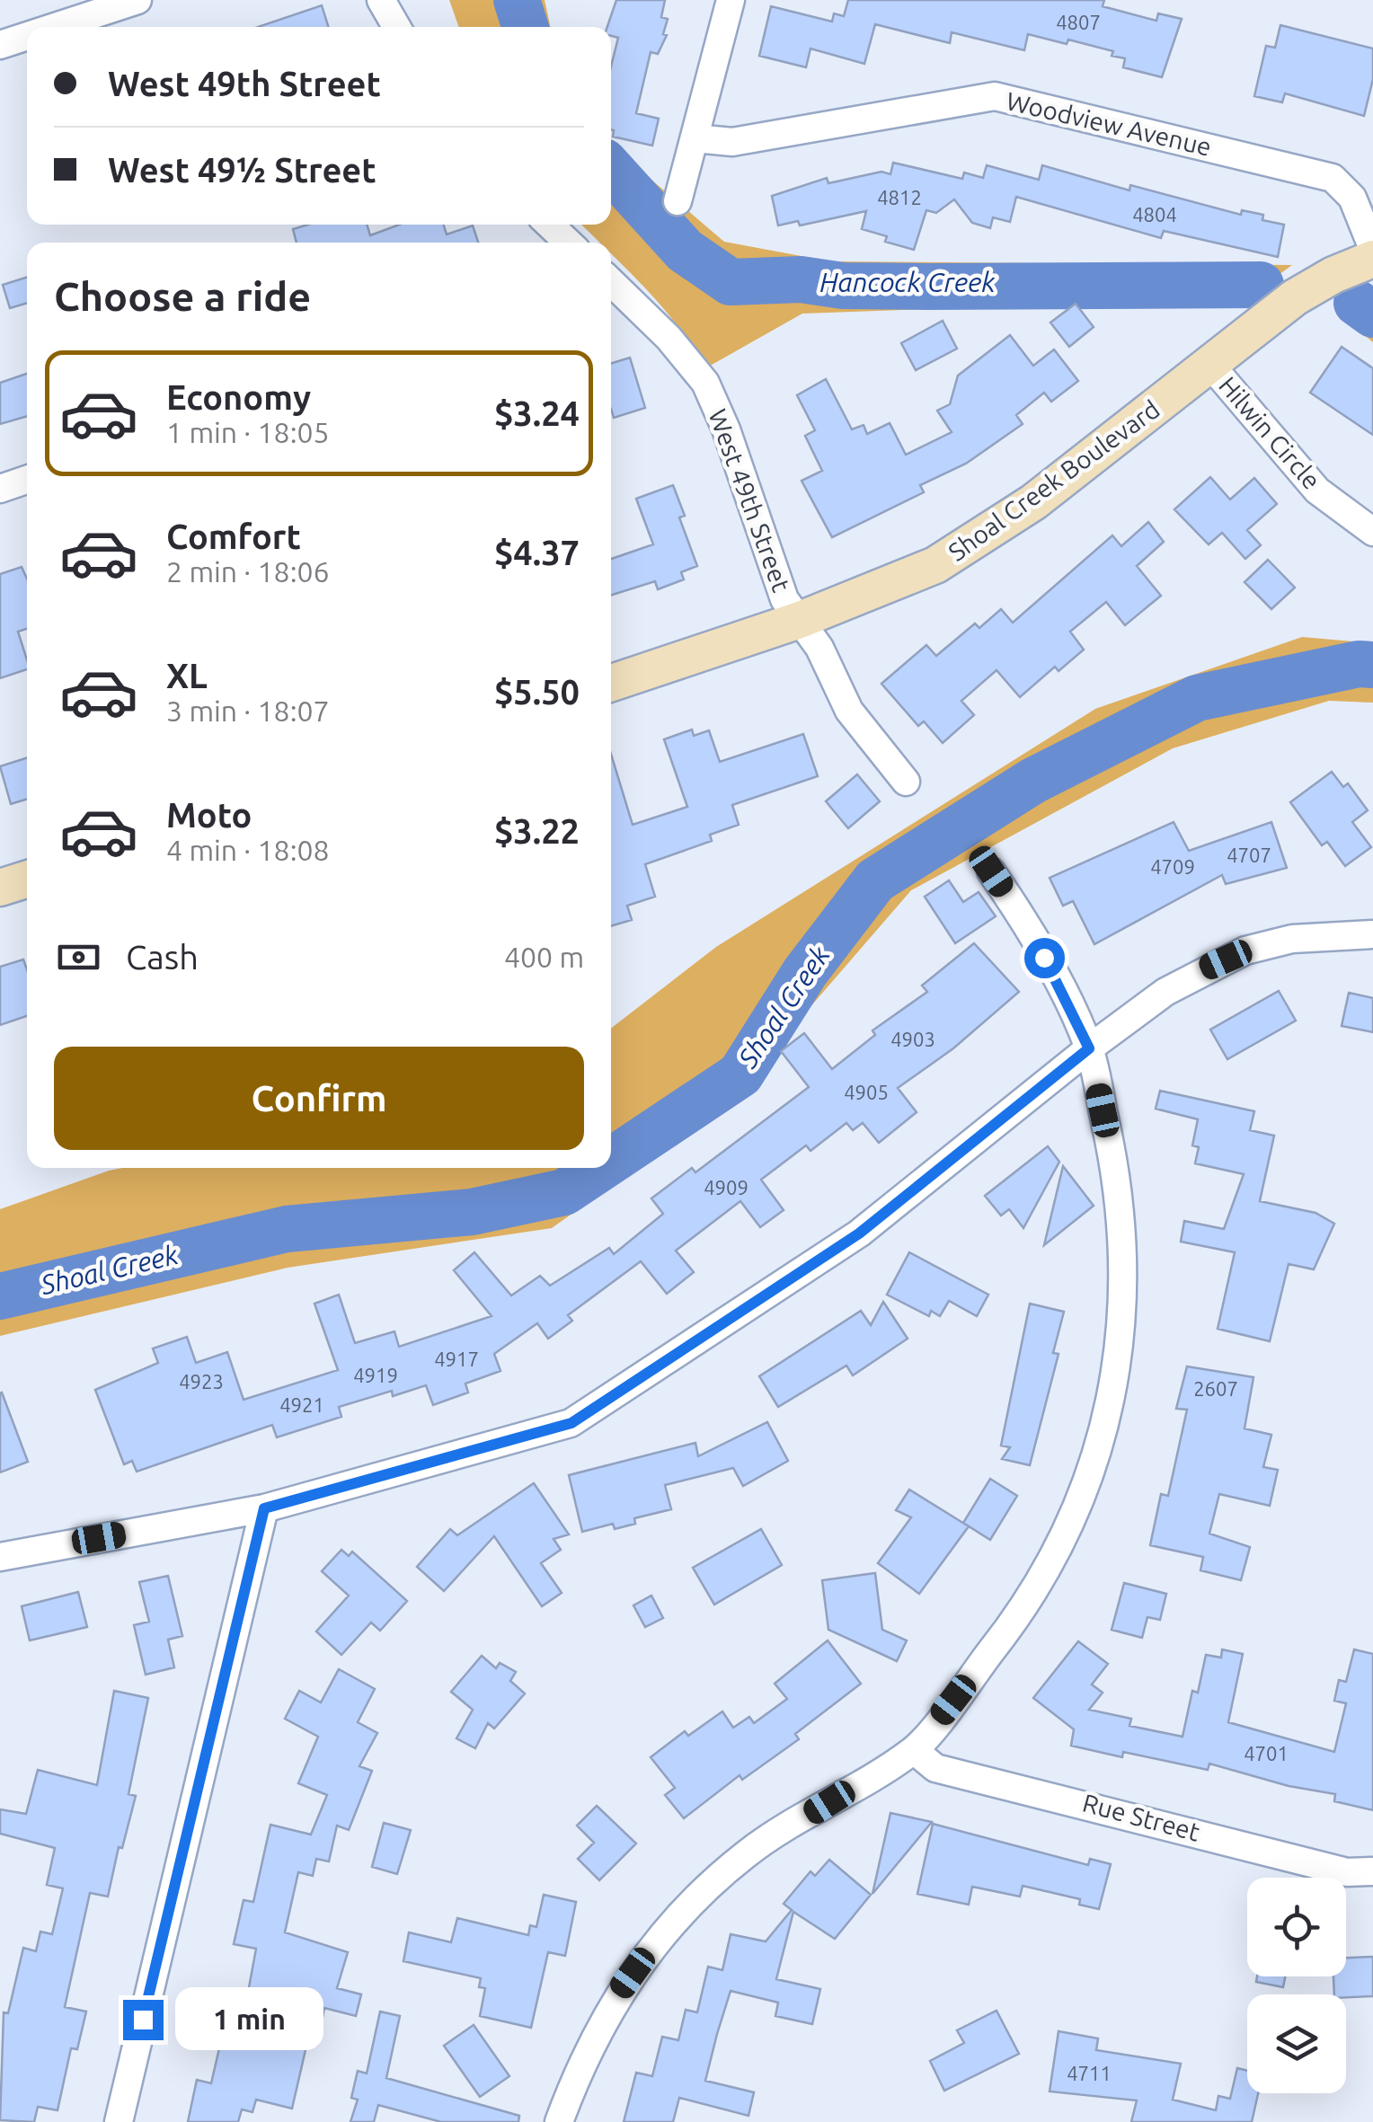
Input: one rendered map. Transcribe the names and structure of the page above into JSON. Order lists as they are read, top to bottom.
{
  "streets": {
    "street": [
      "Woodview Avenue",
      "Hilwin Circle",
      "Shoal Creek Boulevard",
      "West 49th Street",
      "Rue Street"
    ]
  },
  "crossings": [
    ["Hilwin Circle", "Shoal Creek Boulevard"],
    ["Shoal Creek Boulevard", "West 49th Street"]
  ],
  "water": ["Hancock Creek", "Shoal Creek"],
  "house_numbers": [
    "4807",
    "4812",
    "4804",
    "4707",
    "4709",
    "4903",
    "4905",
    "4909",
    "4917",
    "4919",
    "4923",
    "2607",
    "4921",
    "4701",
    "4711"
  ],
  "page": {
    "banner": ["West 49th Street", "West 49½ Street"],
    "heading": "Choose a ride",
    "list": [
      {
        "name": "Economy",
        "note": "1 min · 18:05",
        "value": "$3.24"
      },
      {
        "name": "Comfort",
        "note": "2 min · 18:06",
        "value": "$4.37"
      },
      {
        "name": "XL",
        "note": "3 min · 18:07",
        "value": "$5.50"
      },
      {
        "name": "Moto",
        "note": "4 min · 18:08",
        "value": "$3.22"
      }
    ],
    "pay": ["Cash", "400 m"],
    "buttons": "Confirm",
    "bubble": "1 min"
  }
}
